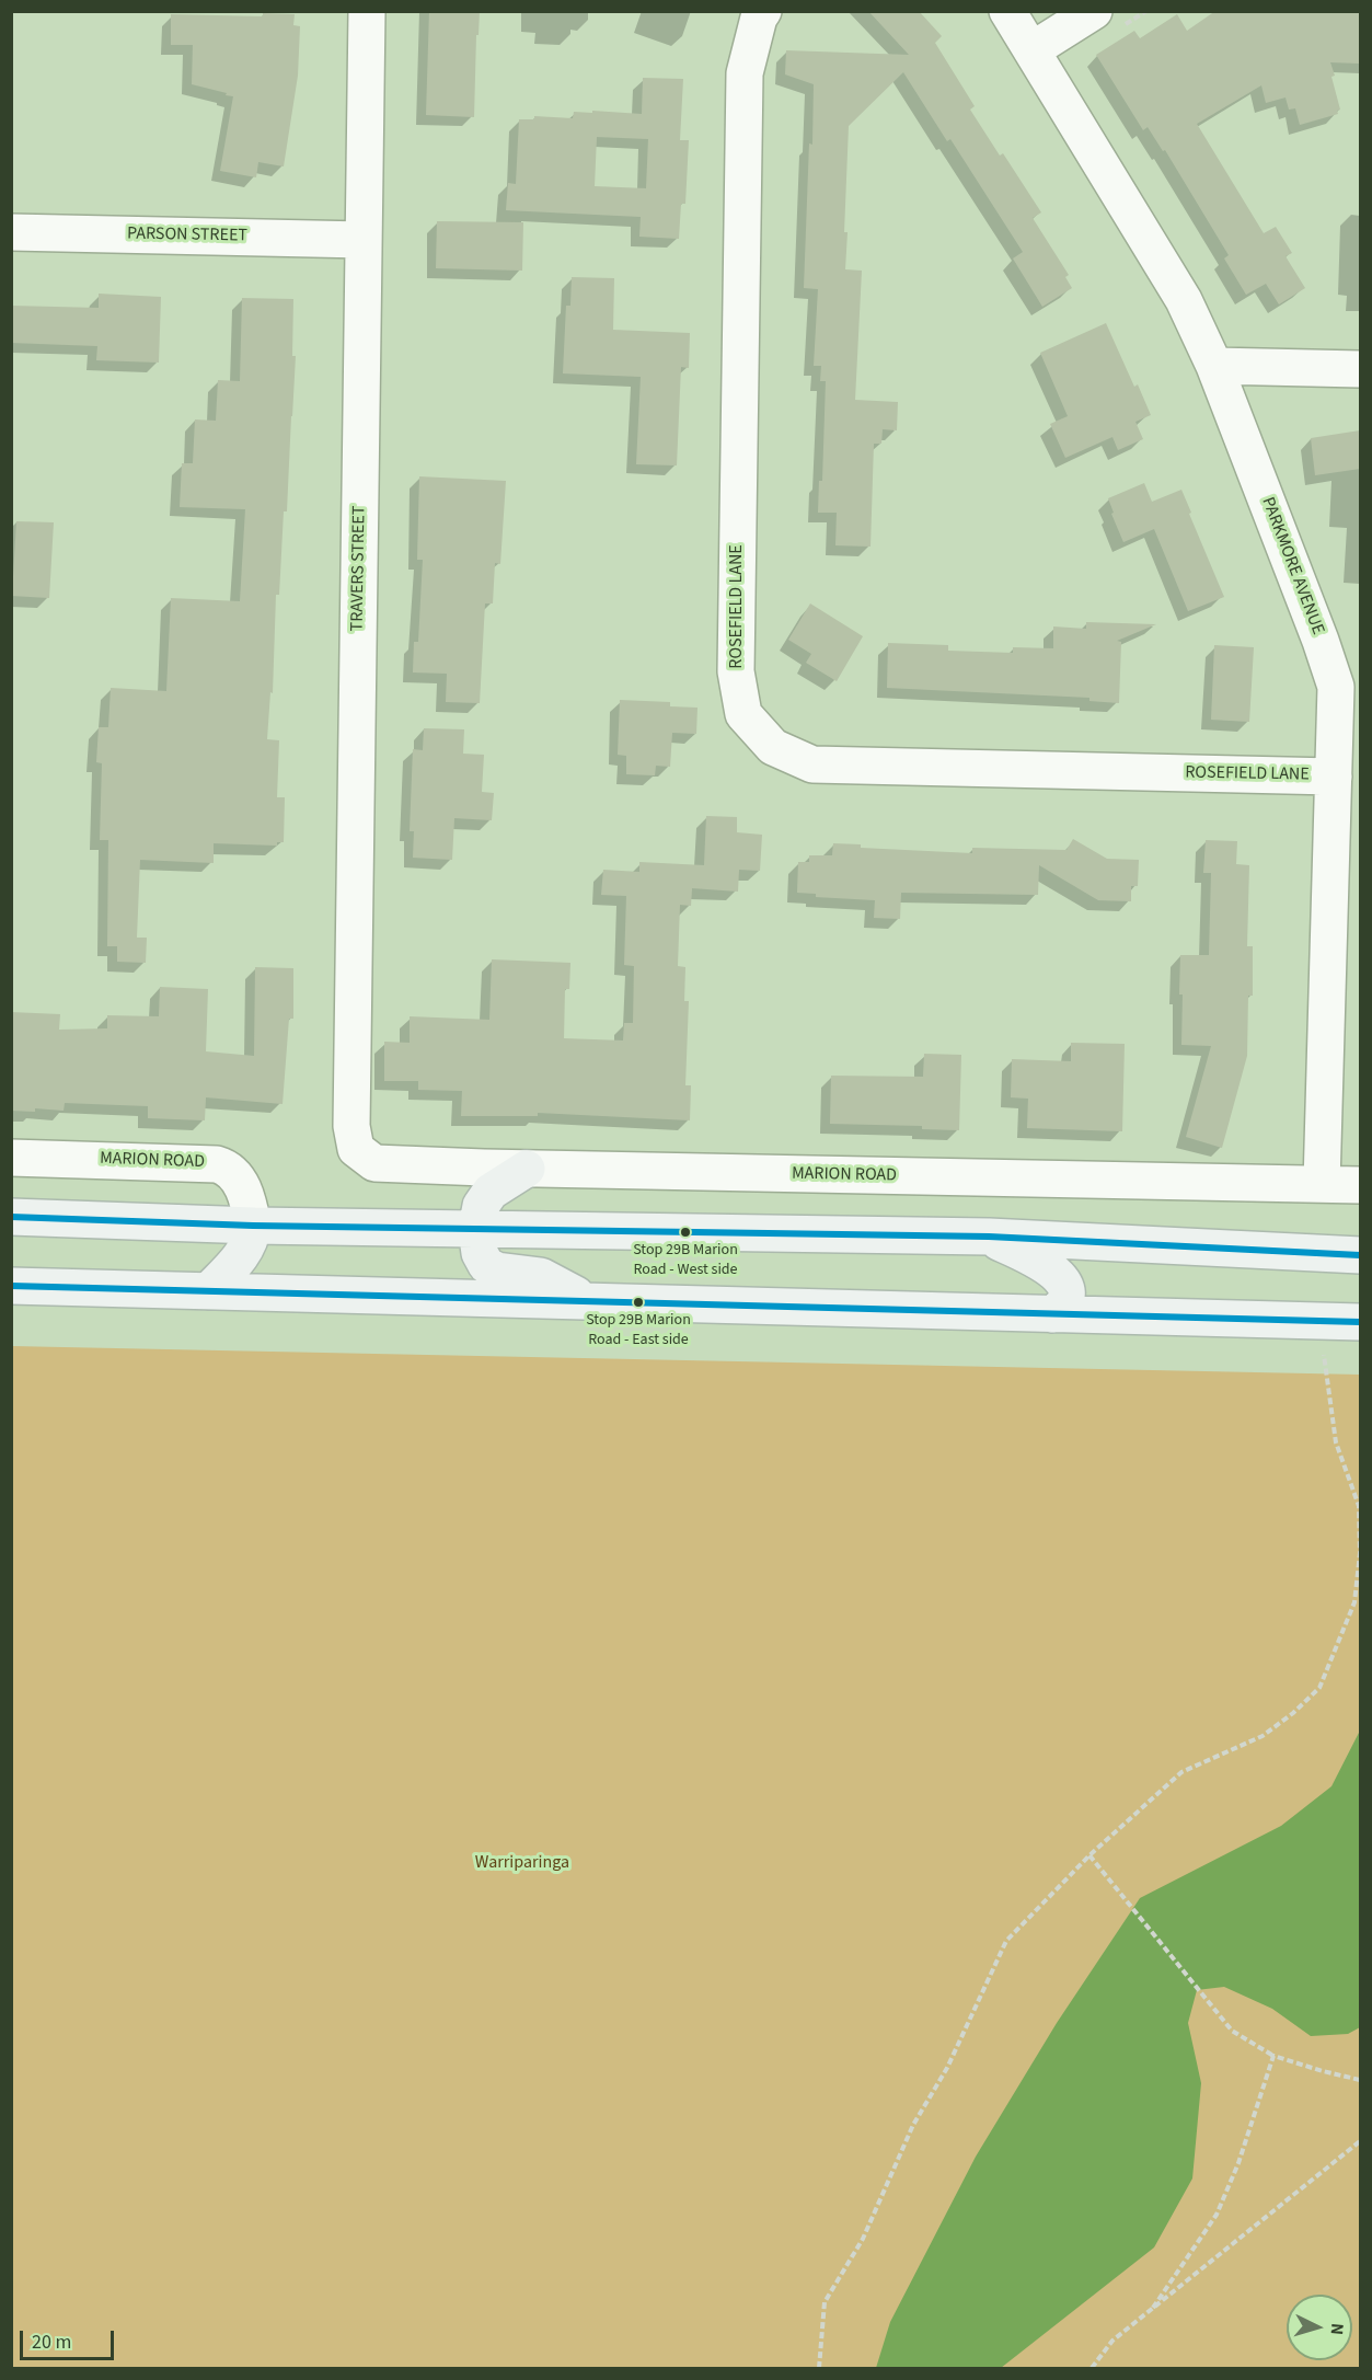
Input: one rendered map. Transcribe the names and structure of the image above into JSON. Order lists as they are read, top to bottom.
{
  "streets": {
    "street": [
      "PARSON STREET",
      "PARKMORE AVENUE",
      "TRAVERS STREET",
      "ROSEFIELD LANE",
      "MARION ROAD"
    ]
  },
  "crossings": [
    ["PARSON STREET", "TRAVERS STREET"],
    ["PARKMORE AVENUE", "ROSEFIELD LANE"],
    ["PARKMORE AVENUE", "MARION ROAD"],
    ["TRAVERS STREET", "MARION ROAD"]
  ],
  "parks": ["Warriparinga"],
  "places": ["Stop 29B Marion Road - West side", "Stop 29B Marion Road - East side"],
  "scale_bar": "20 m",
  "north": "right"
}
